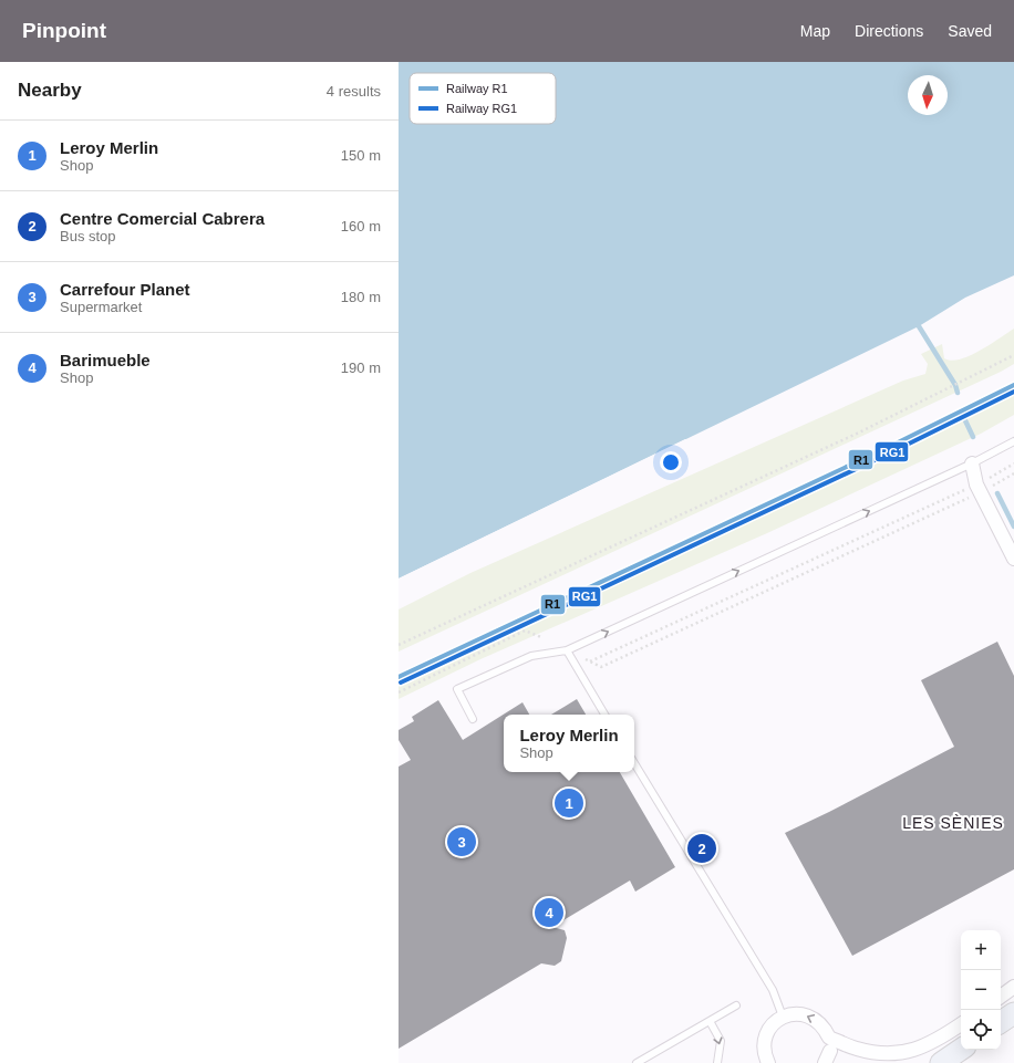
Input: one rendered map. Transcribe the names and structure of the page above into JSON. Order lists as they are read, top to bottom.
{
  "districts": ["LES SÈNIES"],
  "lines": ["rail line R1", "rail line RG1"],
  "legend": ["Railway R1", "Railway RG1"],
  "north": "bottom",
  "page": {
    "header": "Pinpoint",
    "nav": ["Map", "Directions", "Saved"],
    "heading": ["Nearby", "4 results"],
    "list": [
      {
        "mark": "1",
        "name": "Leroy Merlin",
        "note": "Shop",
        "value": "150 m"
      },
      {
        "mark": "2",
        "name": "Centre Comercial Cabrera",
        "note": "Bus stop",
        "value": "160 m"
      },
      {
        "mark": "3",
        "name": "Carrefour Planet",
        "note": "Supermarket",
        "value": "180 m"
      },
      {
        "mark": "4",
        "name": "Barimueble",
        "note": "Shop",
        "value": "190 m"
      }
    ],
    "popup": ["Leroy Merlin", "Shop"],
    "pins": [
      "1",
      "3",
      "2",
      "4"
    ],
    "map_buttons": ["+", "−"]
  }
}
